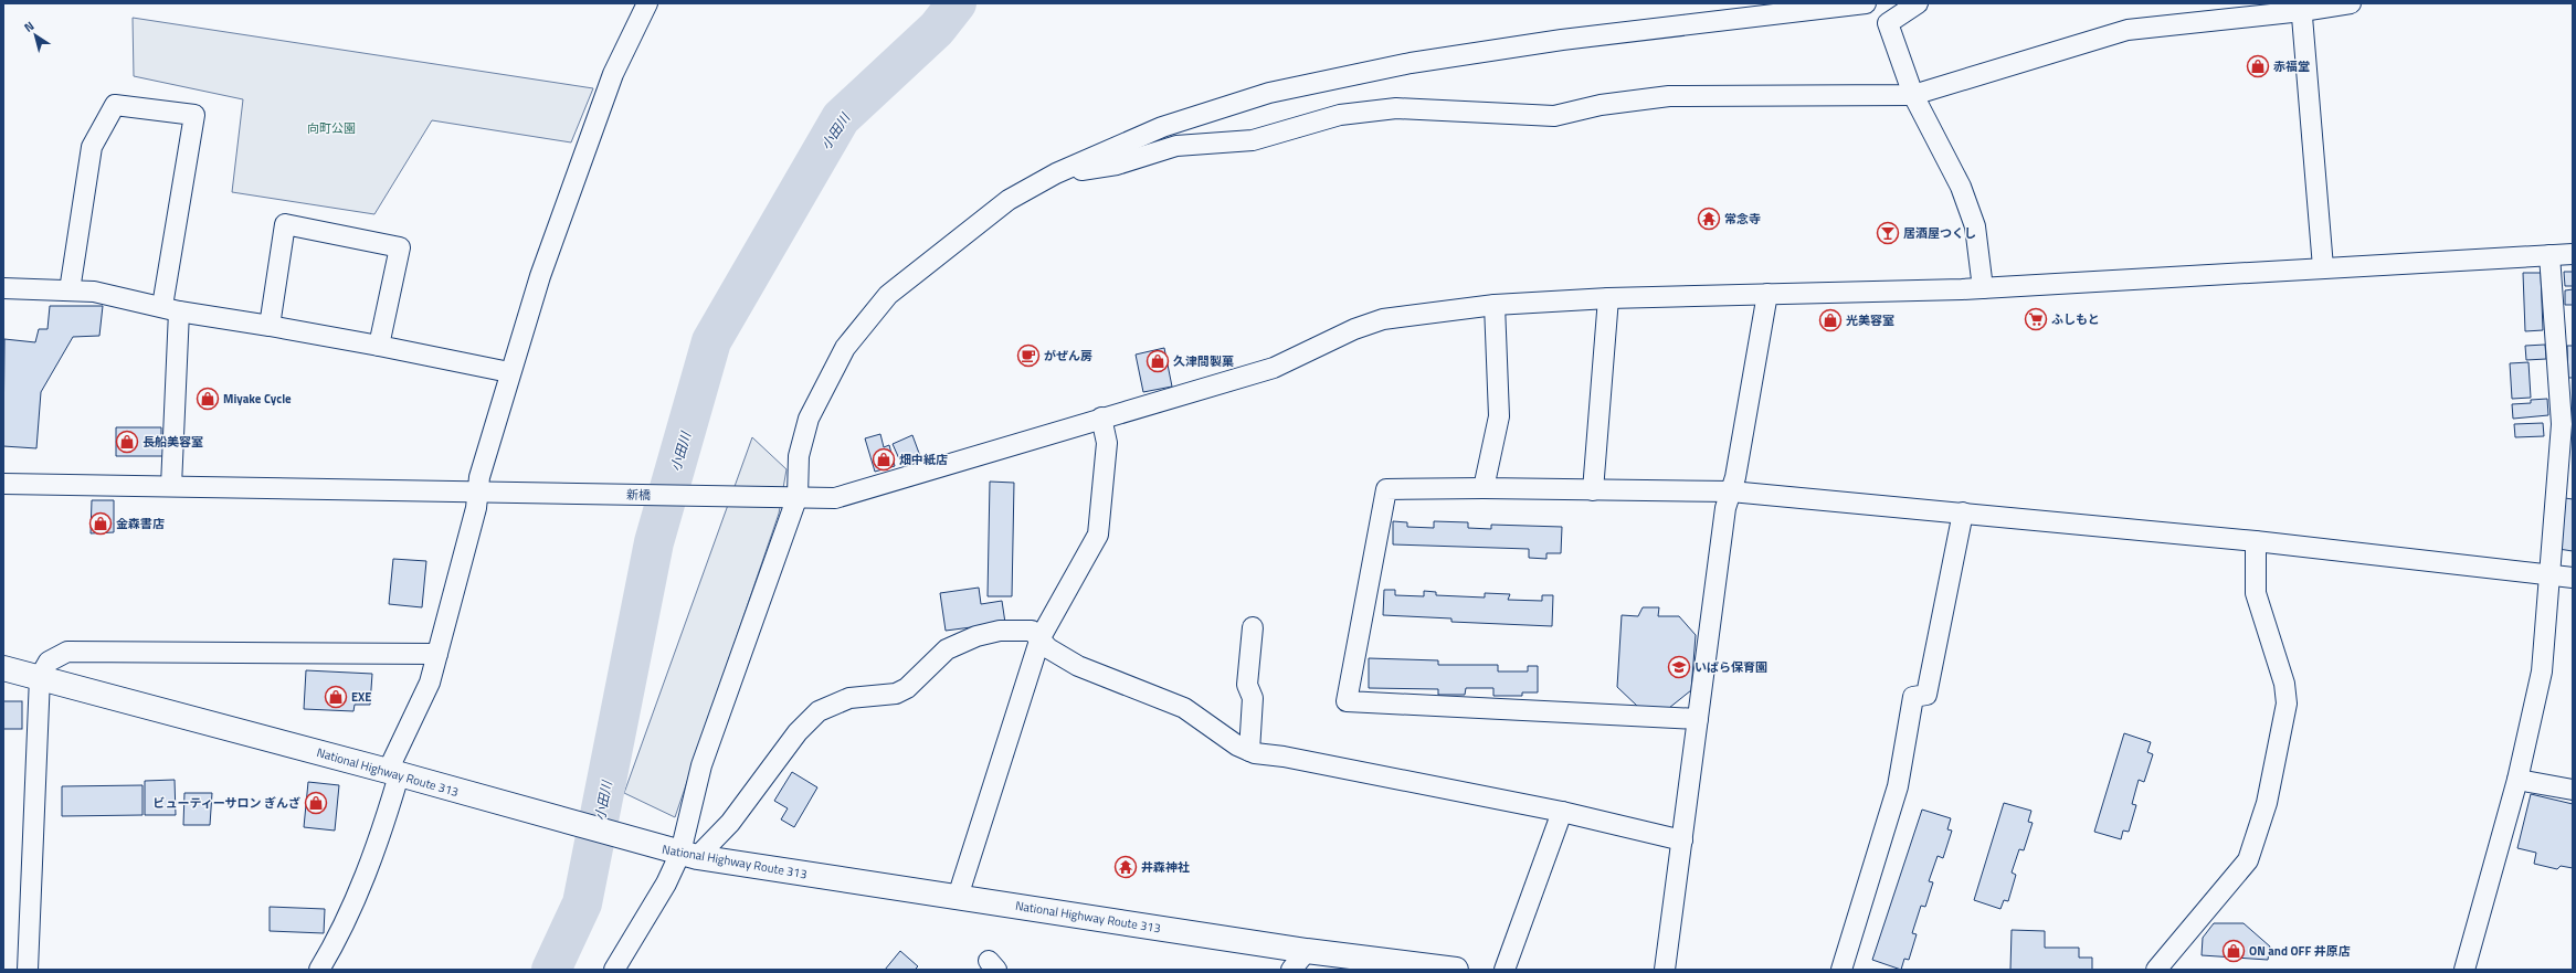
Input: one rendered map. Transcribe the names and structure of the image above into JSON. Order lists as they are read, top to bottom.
{
  "streets": {
    "highway": ["National Highway Route 313"],
    "street": ["新橋"]
  },
  "water": ["小田川"],
  "parks": ["向町公園"],
  "places": {
    "shop": [
      "赤福堂",
      "光美容室",
      "久津間製菓",
      "Miyake Cycle",
      "長船美容室",
      "畑中紙店",
      "金森書店",
      "EXE",
      "ビューティーサロン ぎんざ",
      "ON and OFF 井原店"
    ],
    "temple": ["常念寺", "井森神社"],
    "bar": ["居酒屋つくし"],
    "supermarket": ["ふしもと"],
    "cafe": ["がぜん房"],
    "school or university": ["いばら保育園"]
  },
  "north": "top left"
}
